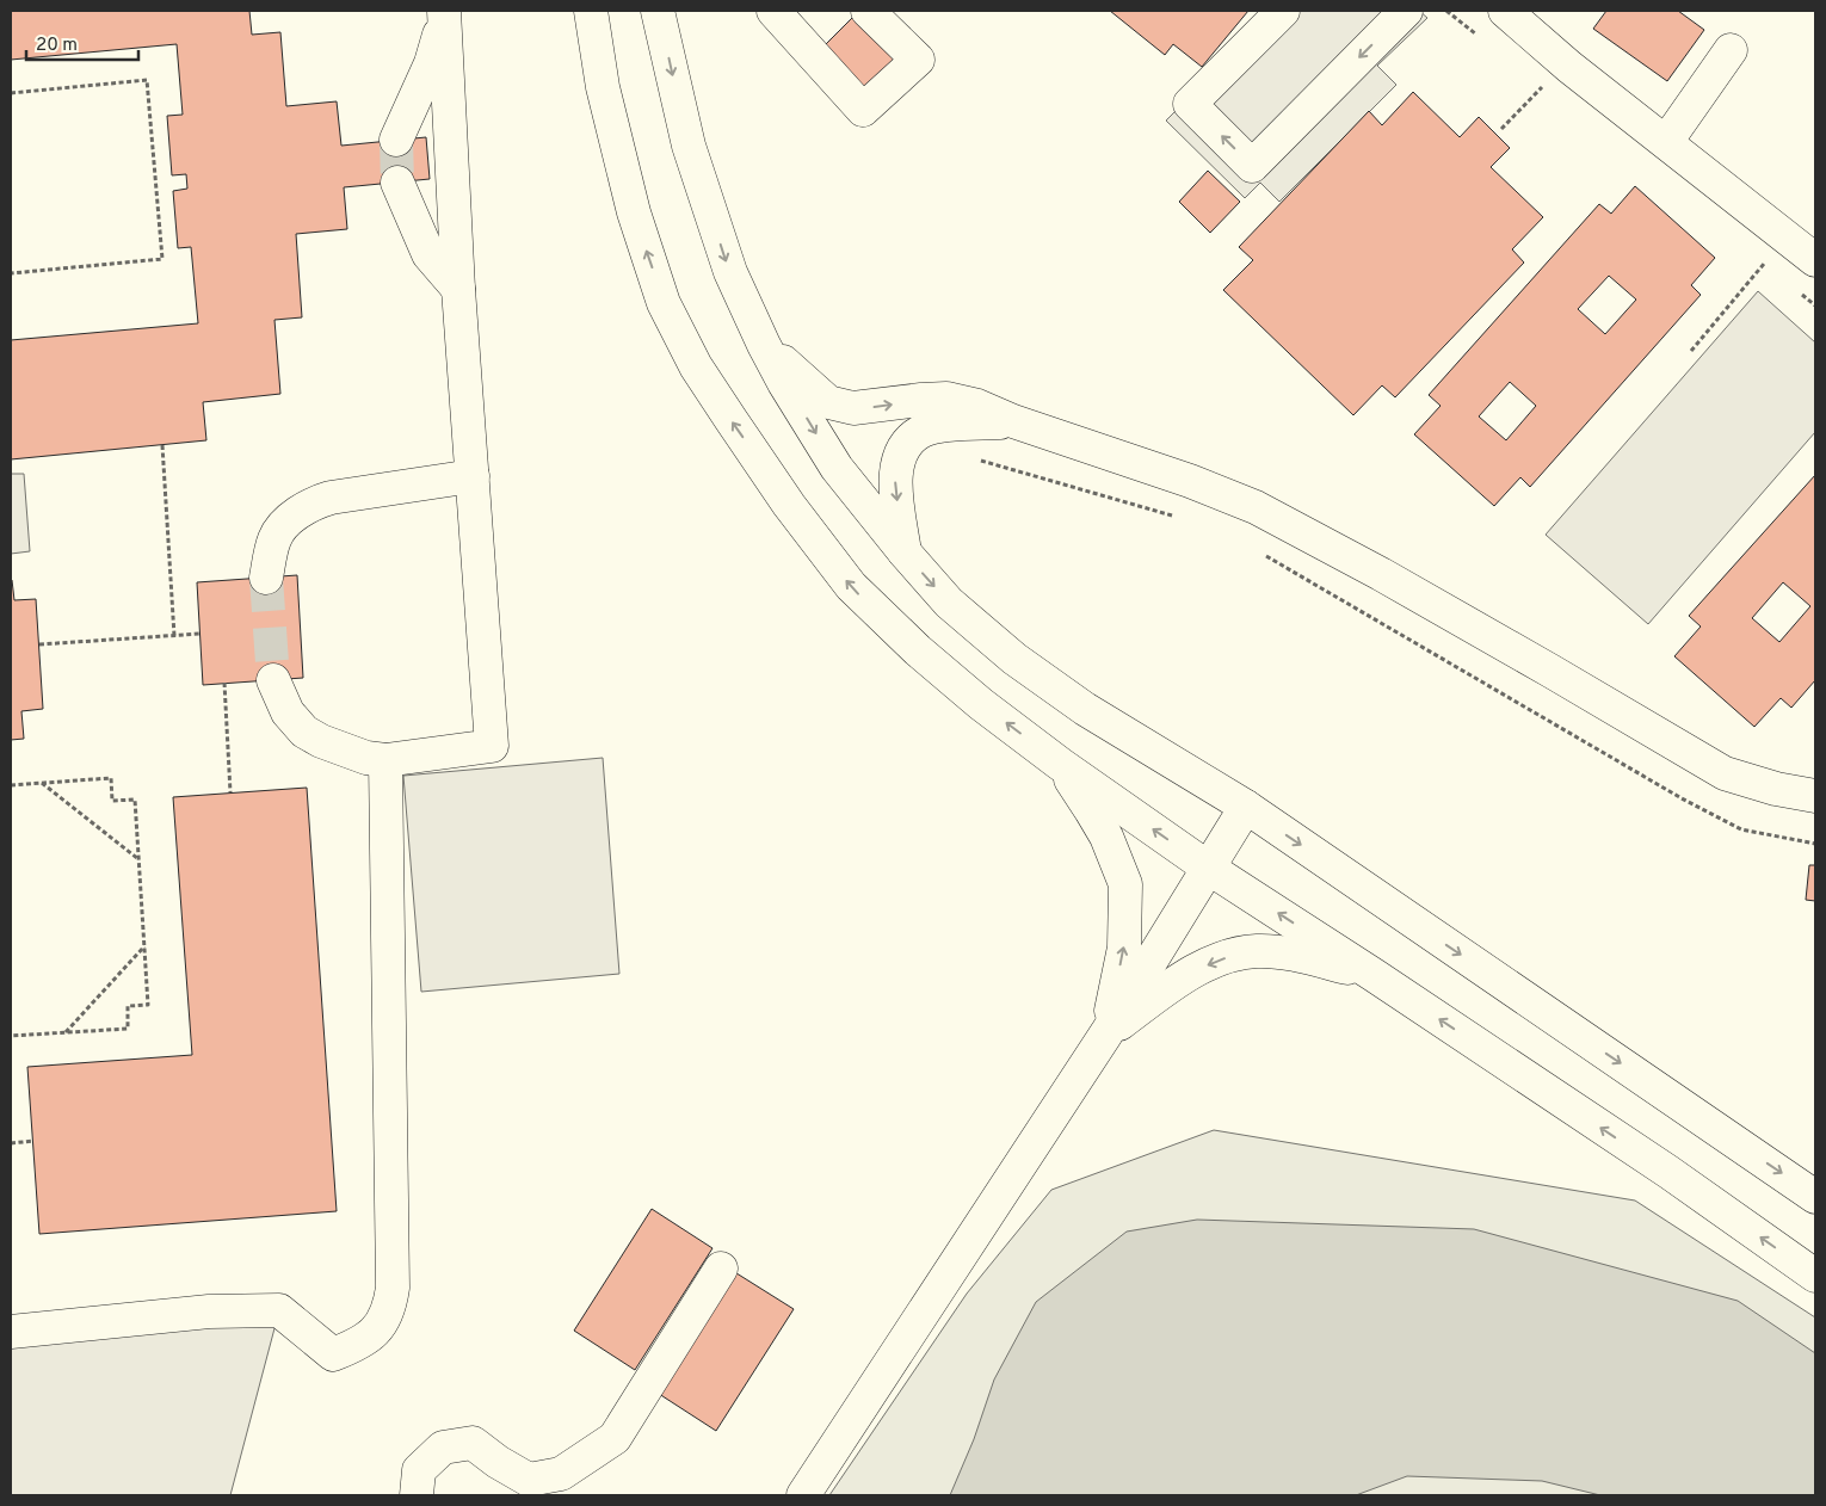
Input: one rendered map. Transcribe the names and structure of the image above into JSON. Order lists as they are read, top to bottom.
{
  "scale_bar": "20 m"
}
